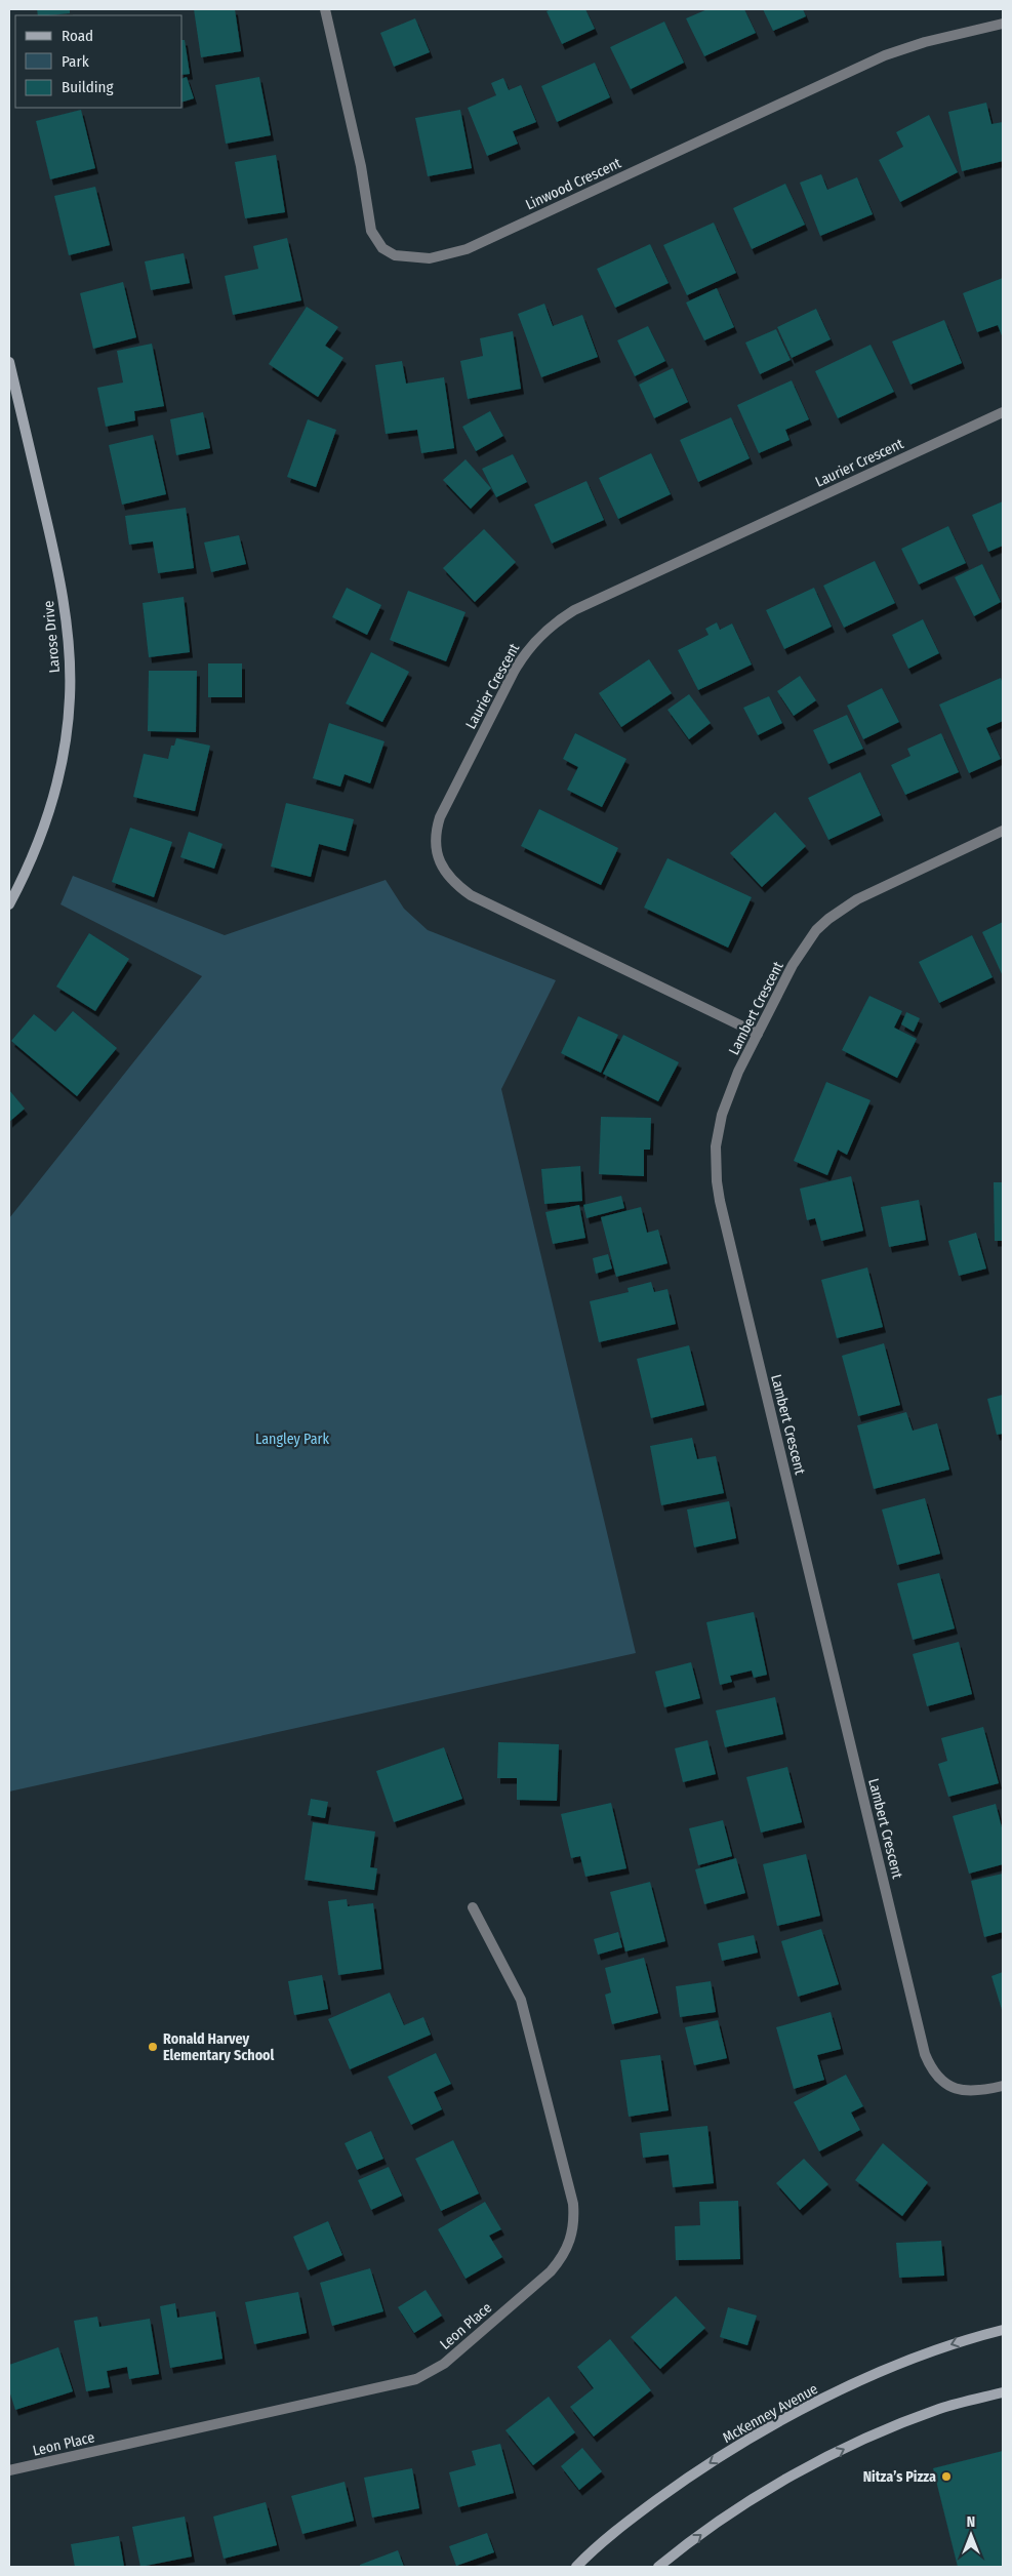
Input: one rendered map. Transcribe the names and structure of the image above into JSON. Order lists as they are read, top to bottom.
{
  "streets": {
    "main road": ["Larose Drive", "McKenney Avenue"],
    "street": [
      "Linwood Crescent",
      "Laurier Crescent",
      "Lambert Crescent",
      "Leon Place"
    ]
  },
  "crossings": [
    ["Laurier Crescent", "Lambert Crescent"]
  ],
  "parks": ["Langley Park"],
  "places": ["Ronald Harvey Elementary School", "Nitza’s Pizza"],
  "legend": ["Road", "Park", "Building"],
  "north": "top"
}
